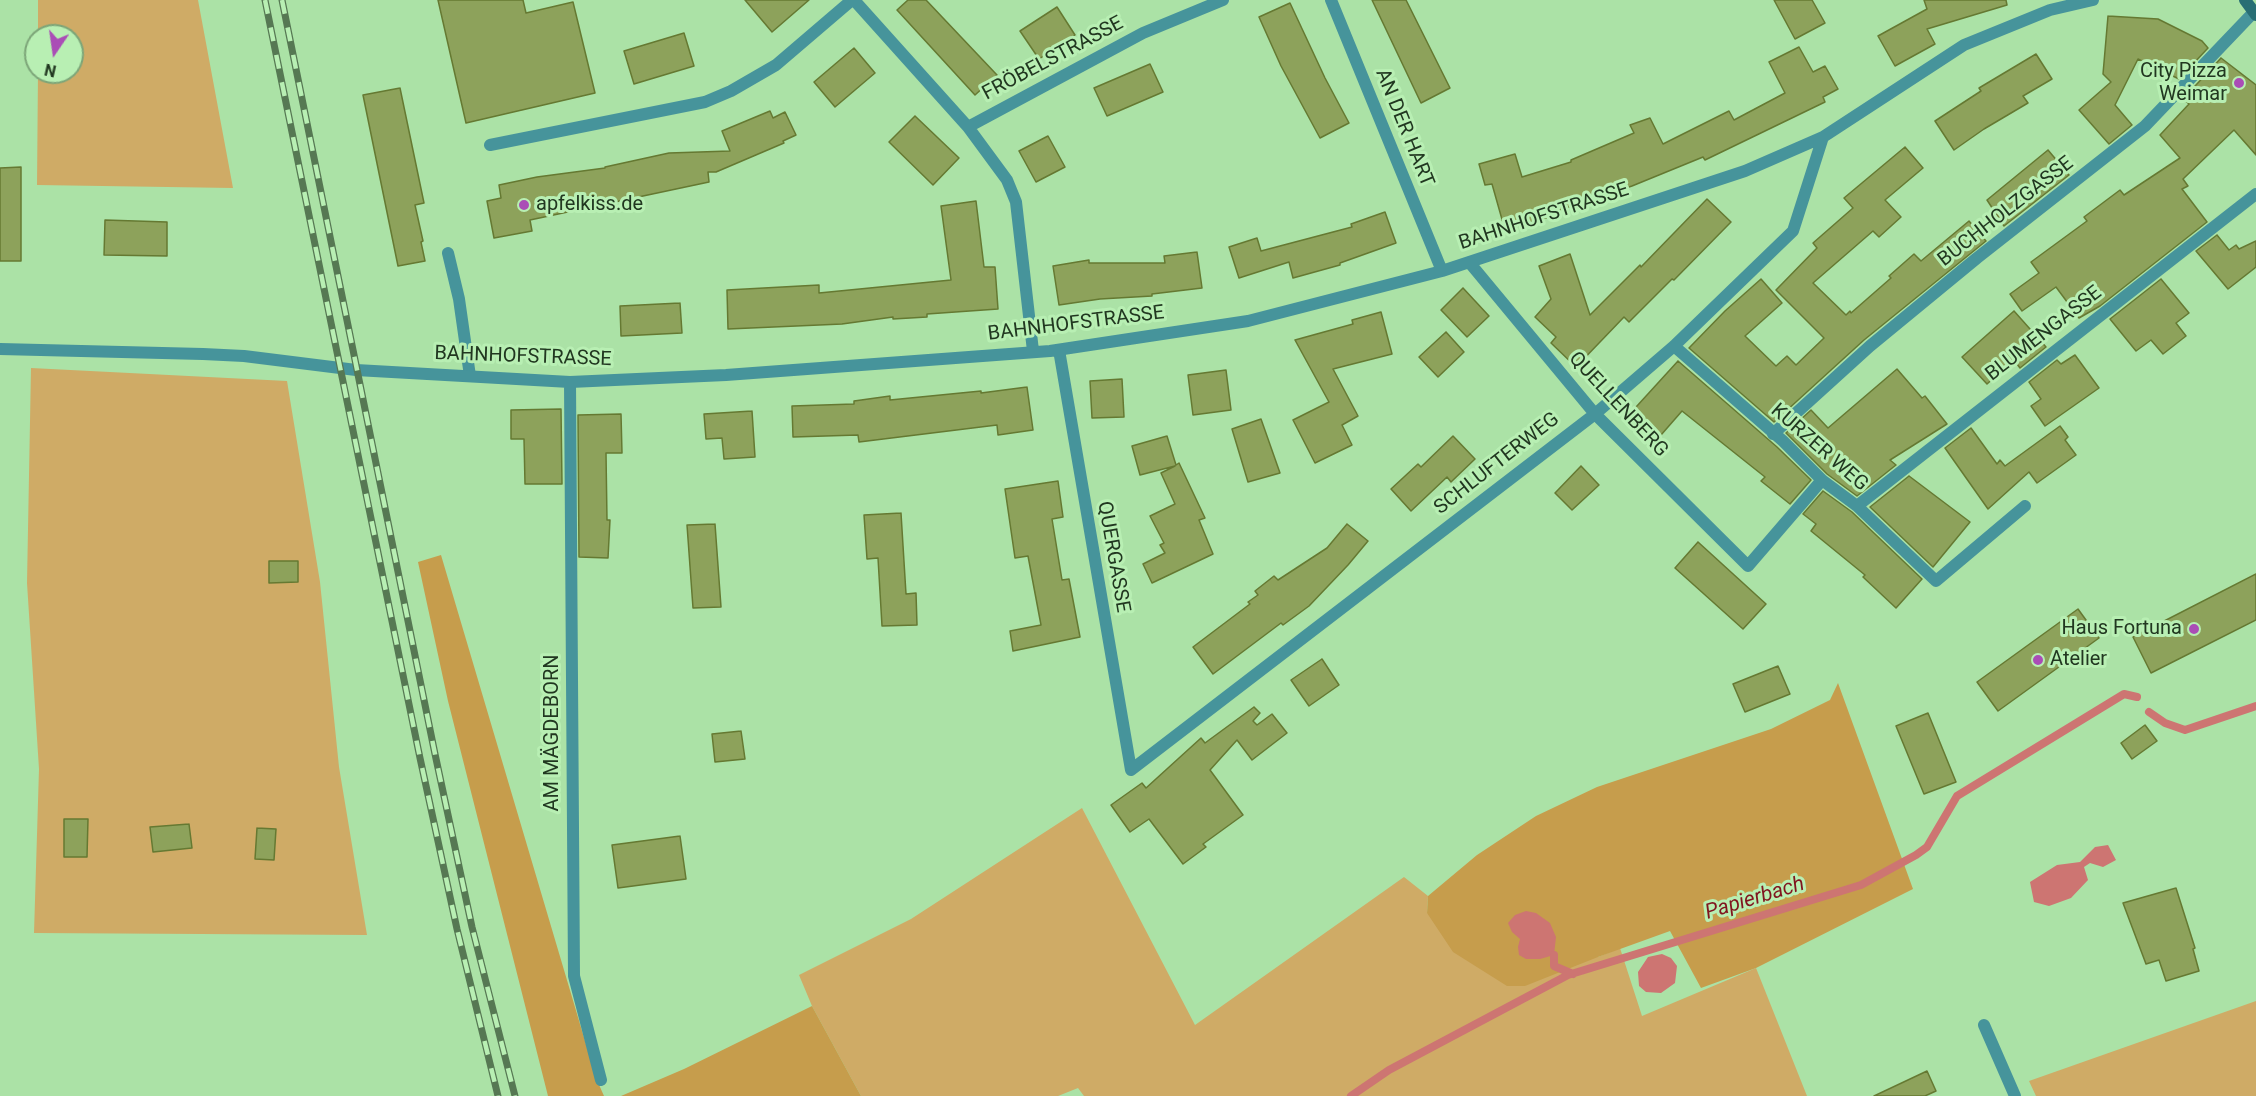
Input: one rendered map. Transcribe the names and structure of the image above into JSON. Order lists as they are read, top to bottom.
{
  "streets": {
    "street": [
      "FRÖBELSTRASSE",
      "AN DER HART",
      "BUCHHOLZGASSE",
      "BAHNHOFSTRASSE",
      "BLUMENGASSE",
      "QUELLENBERG",
      "KURZER WEG",
      "SCHLUFTERWEG",
      "QUERGASSE",
      "AM MÄGDEBORN"
    ]
  },
  "crossings": [
    ["AN DER HART", "BAHNHOFSTRASSE"],
    ["BUCHHOLZGASSE", "KURZER WEG"],
    ["BAHNHOFSTRASSE", "QUELLENBERG"],
    ["BAHNHOFSTRASSE", "SCHLUFTERWEG"],
    ["BAHNHOFSTRASSE", "QUERGASSE"],
    ["BAHNHOFSTRASSE", "AM MÄGDEBORN"],
    ["BLUMENGASSE", "KURZER WEG"],
    ["QUELLENBERG", "KURZER WEG"],
    ["QUELLENBERG", "SCHLUFTERWEG"],
    ["KURZER WEG", "SCHLUFTERWEG"],
    ["SCHLUFTERWEG", "QUERGASSE"]
  ],
  "water": ["Papierbach"],
  "places": [
    "City Pizza Weimar",
    "apfelkiss.de",
    "Haus Fortuna",
    "Atelier"
  ],
  "north": "bottom"
}
